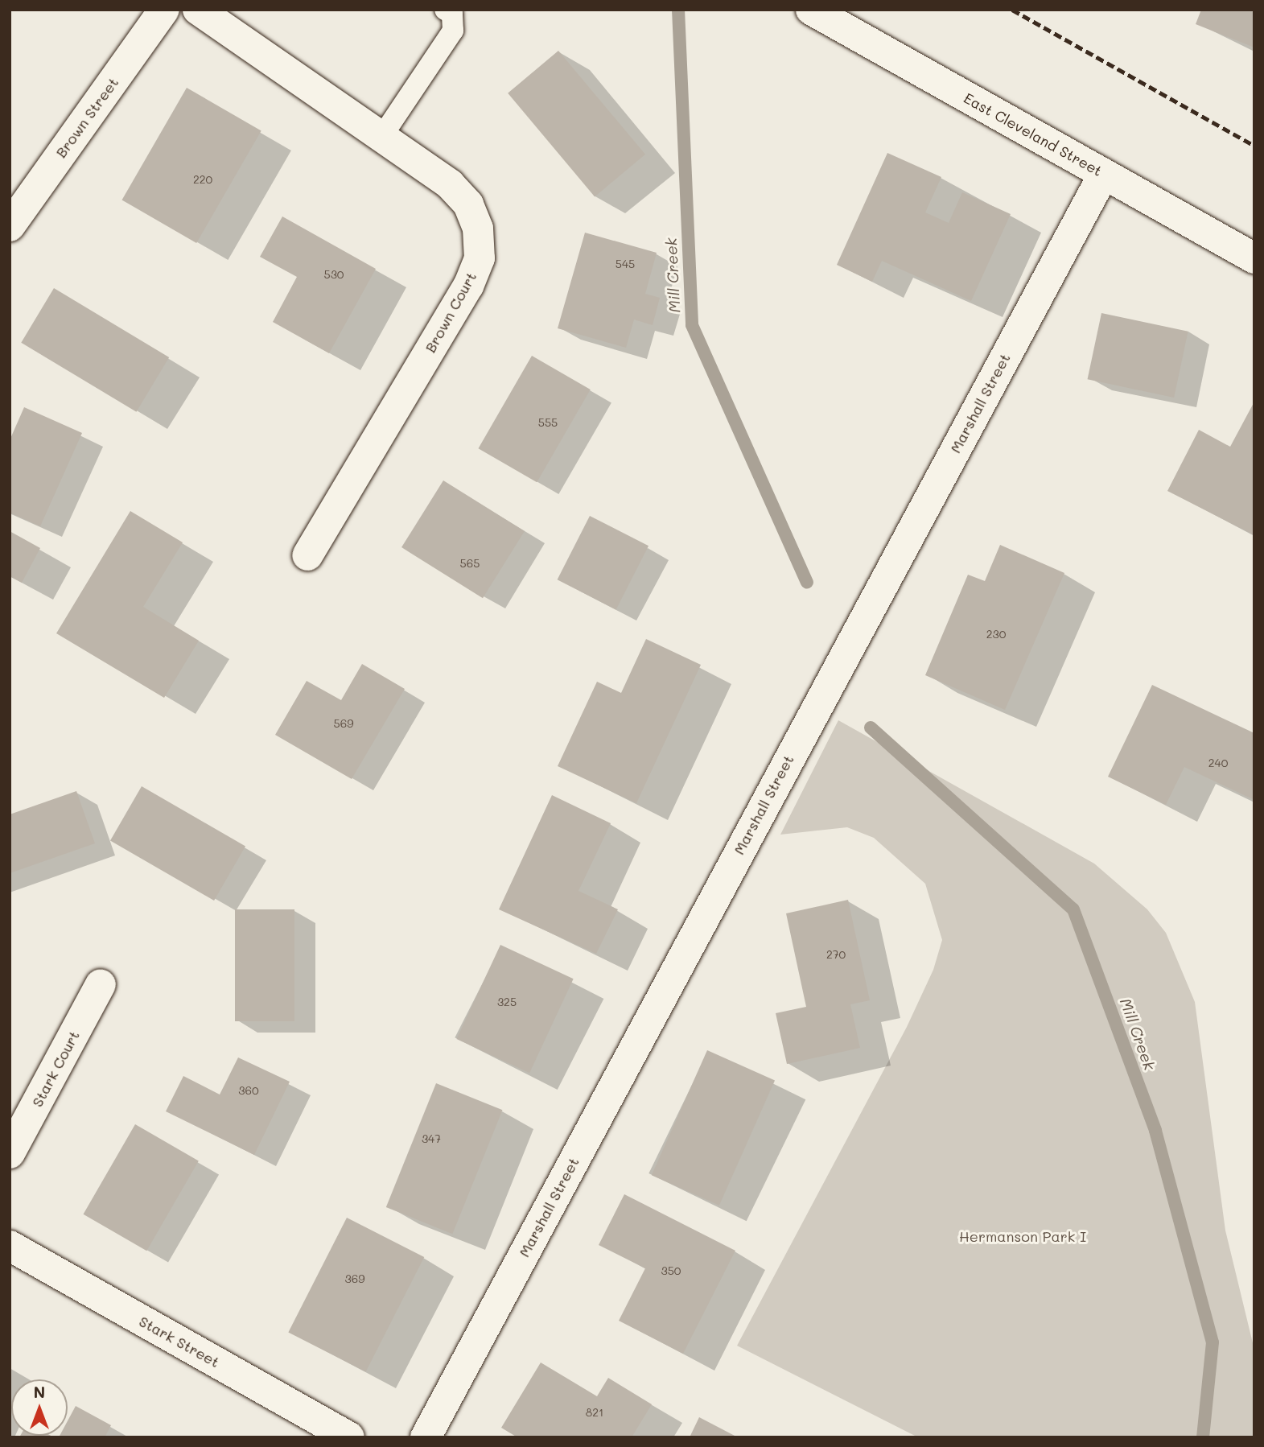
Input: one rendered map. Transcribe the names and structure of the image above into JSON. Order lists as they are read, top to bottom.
{
  "streets": {
    "street": [
      "Brown Street",
      "East Cleveland Street",
      "Brown Court",
      "Marshall Street",
      "Stark Court",
      "Stark Street"
    ]
  },
  "crossings": [
    ["East Cleveland Street", "Marshall Street"]
  ],
  "water": ["Mill Creek"],
  "parks": ["Hermanson Park I"],
  "house_numbers": [
    "220",
    "545",
    "530",
    "555",
    "565",
    "230",
    "569",
    "240",
    "270",
    "325",
    "360",
    "347",
    "350",
    "369",
    "821"
  ],
  "north": "top"
}
